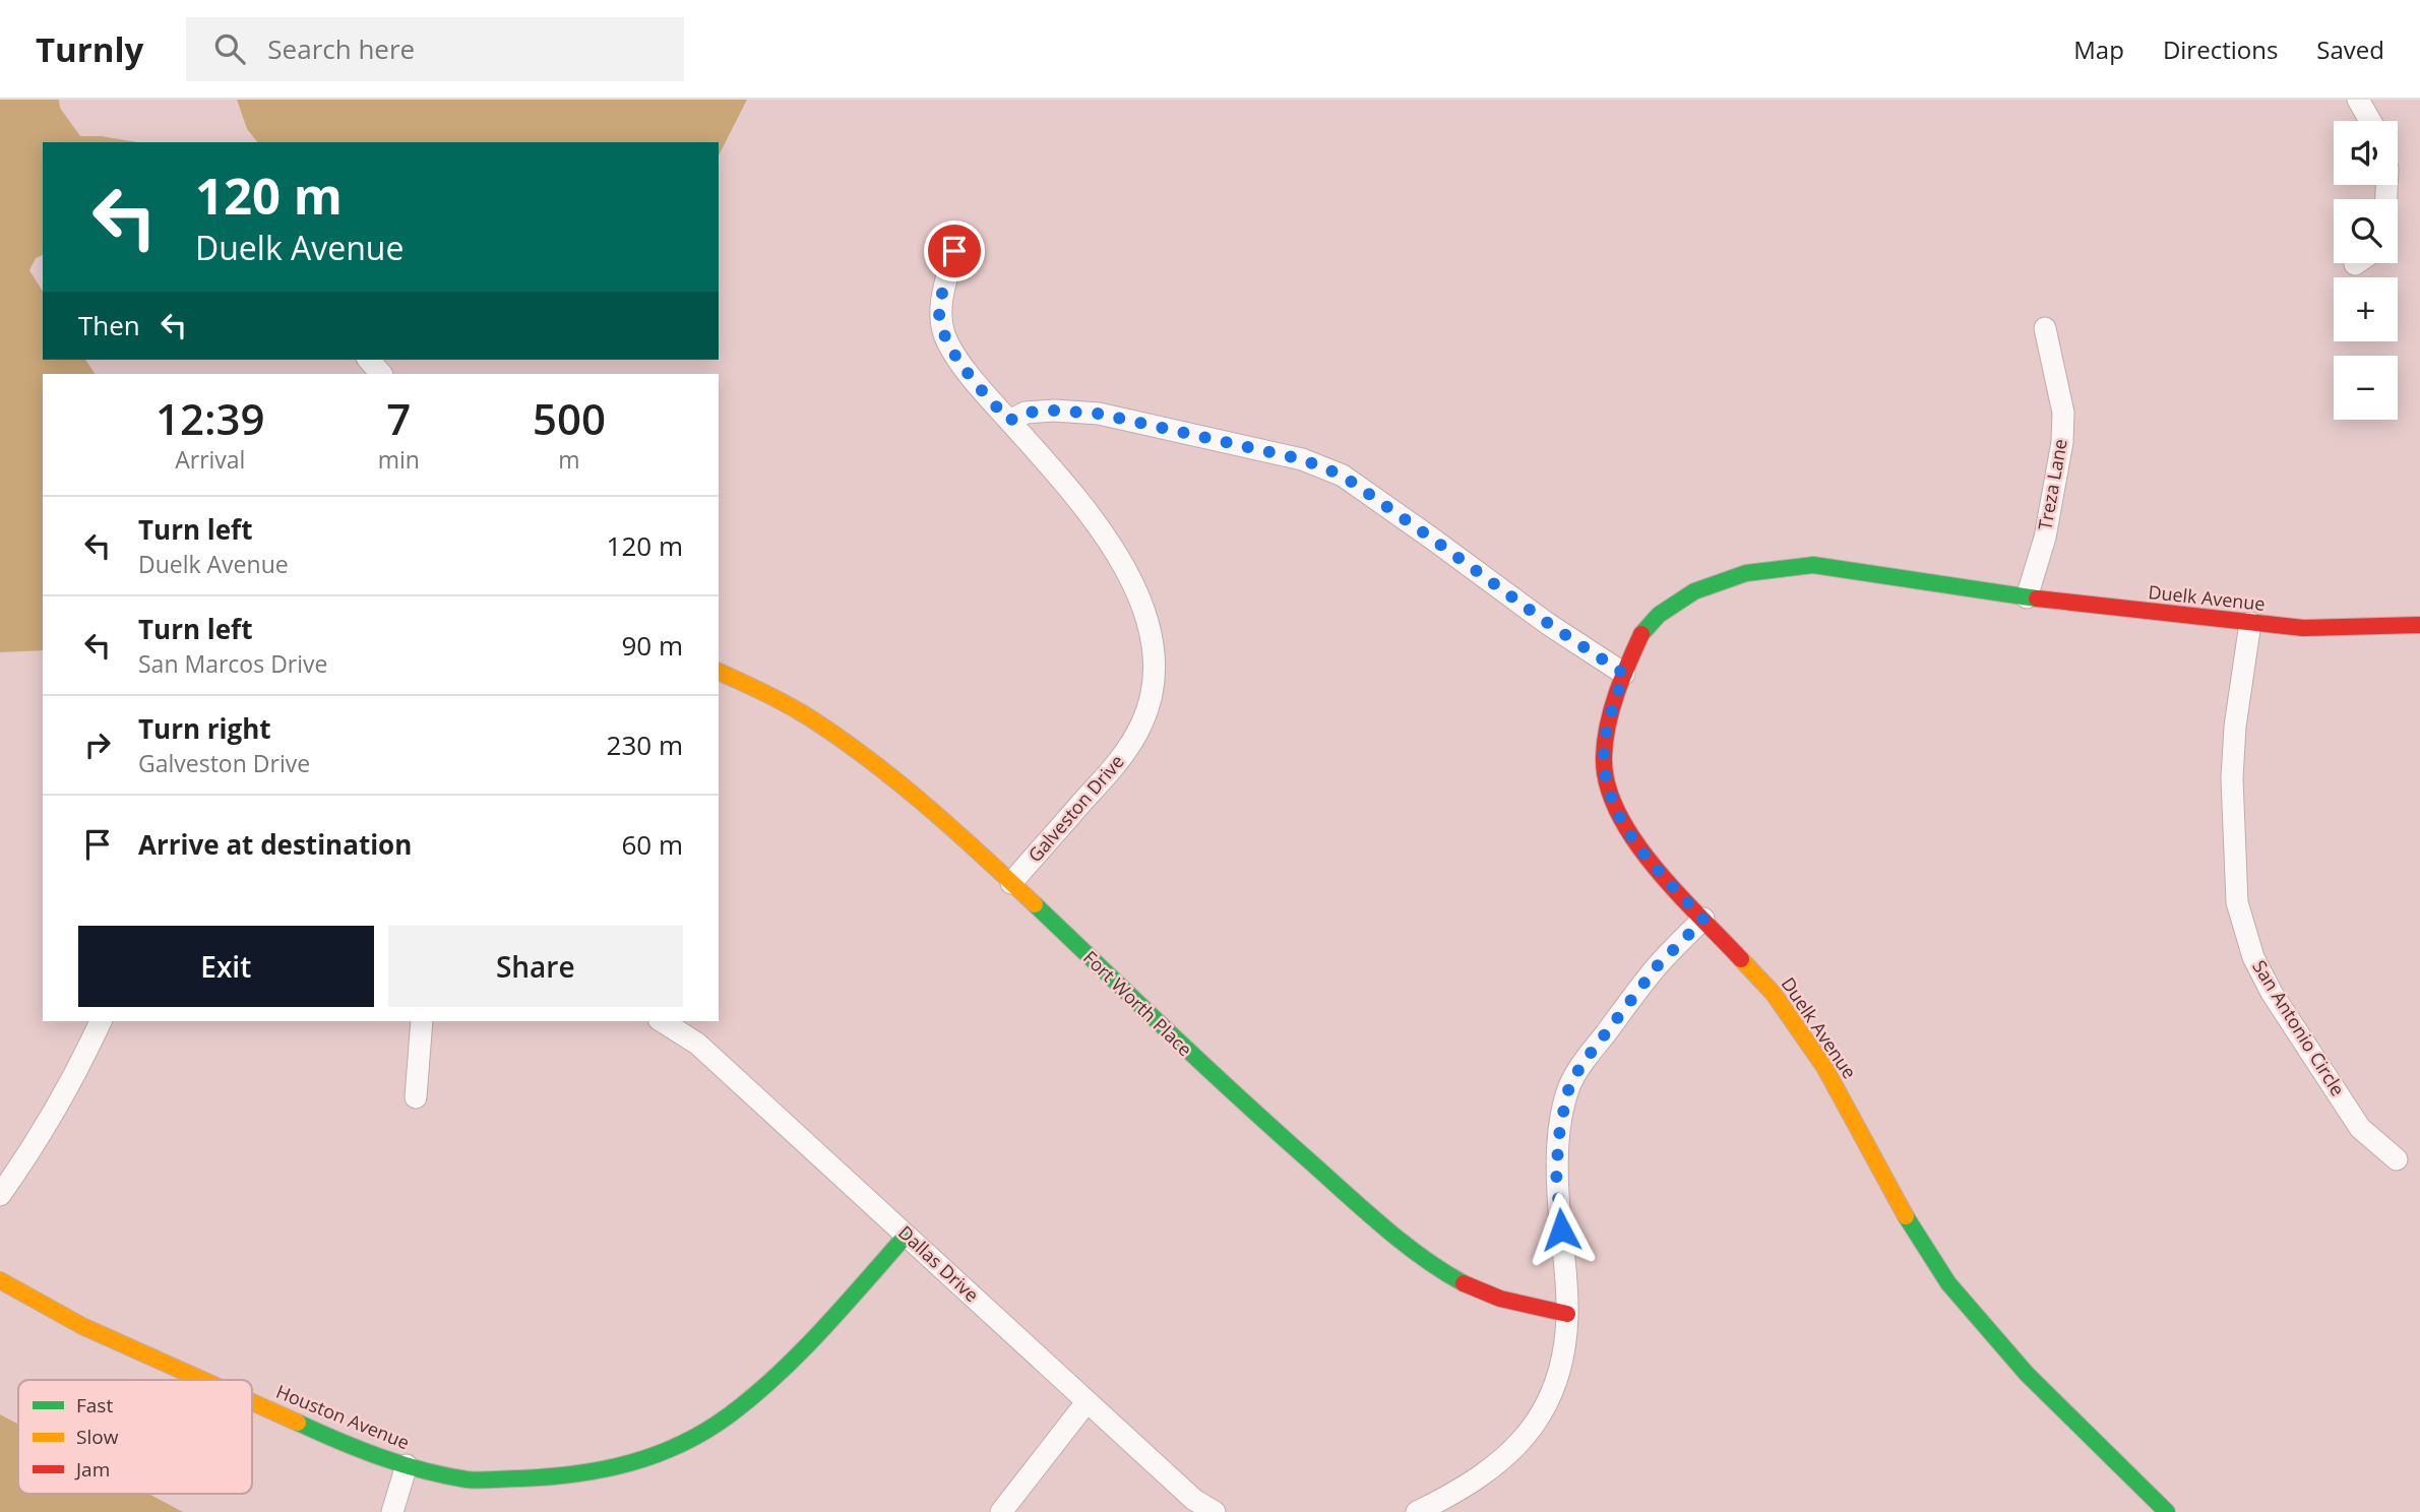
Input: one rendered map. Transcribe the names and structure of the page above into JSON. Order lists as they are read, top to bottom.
{
  "streets": {
    "street": [
      "Treza Lane",
      "Duelk Avenue",
      "Galveston Drive",
      "Fort Worth Place",
      "San Antonio Circle",
      "Dallas Drive",
      "Houston Avenue"
    ]
  },
  "crossings": [
    ["Treza Lane", "Duelk Avenue"],
    ["Duelk Avenue", "San Antonio Circle"],
    ["Galveston Drive", "Fort Worth Place"],
    ["Dallas Drive", "Houston Avenue"]
  ],
  "legend": ["Fast", "Slow", "Jam"],
  "page": {
    "header": "Turnly",
    "search": "Search here",
    "nav": ["Map", "Directions", "Saved"],
    "map_buttons": ["+", "−"],
    "turn": ["120 m", "Duelk Avenue"],
    "then": "Then",
    "eta": [
      "12:39",
      "Arrival",
      "7",
      "min",
      "500",
      "m"
    ],
    "list": [
      {
        "name": "Turn left",
        "note": "Duelk Avenue",
        "value": "120 m"
      },
      {
        "name": "Turn left",
        "note": "San Marcos Drive",
        "value": "90 m"
      },
      {
        "name": "Turn right",
        "note": "Galveston Drive",
        "value": "230 m"
      },
      {
        "name": "Arrive at destination",
        "value": "60 m"
      }
    ],
    "buttons": ["Exit", "Share"]
  }
}
